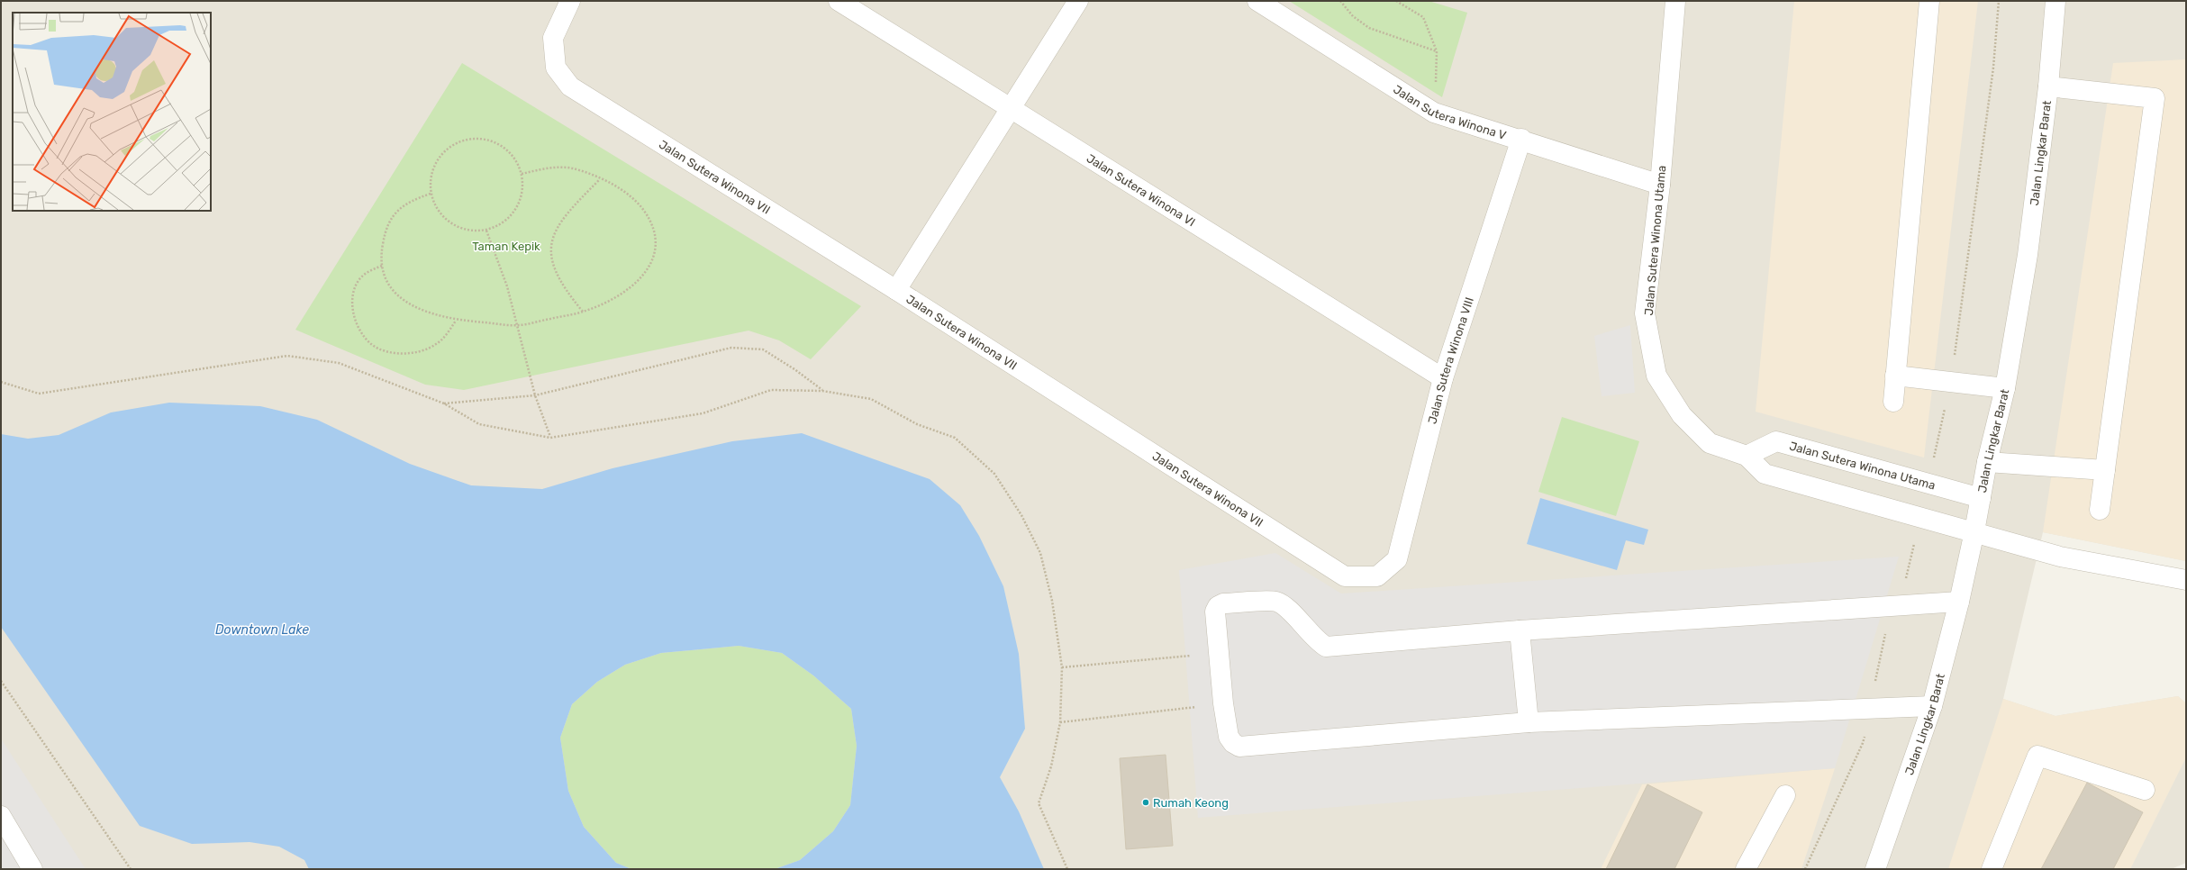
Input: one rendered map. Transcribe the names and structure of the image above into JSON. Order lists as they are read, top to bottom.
{
  "streets": {
    "street": [
      "Jalan Sutera Winona V",
      "Jalan Lingkar Barat",
      "Jalan Sutera Winona VII",
      "Jalan Sutera Winona VI",
      "Jalan Sutera Winona Utama",
      "Jalan Sutera Winona VIII"
    ]
  },
  "crossings": [
    ["Jalan Sutera Winona V", "Jalan Sutera Winona Utama"],
    ["Jalan Sutera Winona V", "Jalan Sutera Winona VIII"],
    ["Jalan Lingkar Barat", "Jalan Sutera Winona Utama"],
    ["Jalan Sutera Winona VII", "Jalan Sutera Winona VIII"],
    ["Jalan Sutera Winona VI", "Jalan Sutera Winona VIII"]
  ],
  "water": ["Downtown Lake"],
  "parks": ["Taman Kepik"],
  "places": ["Rumah Keong"]
}
